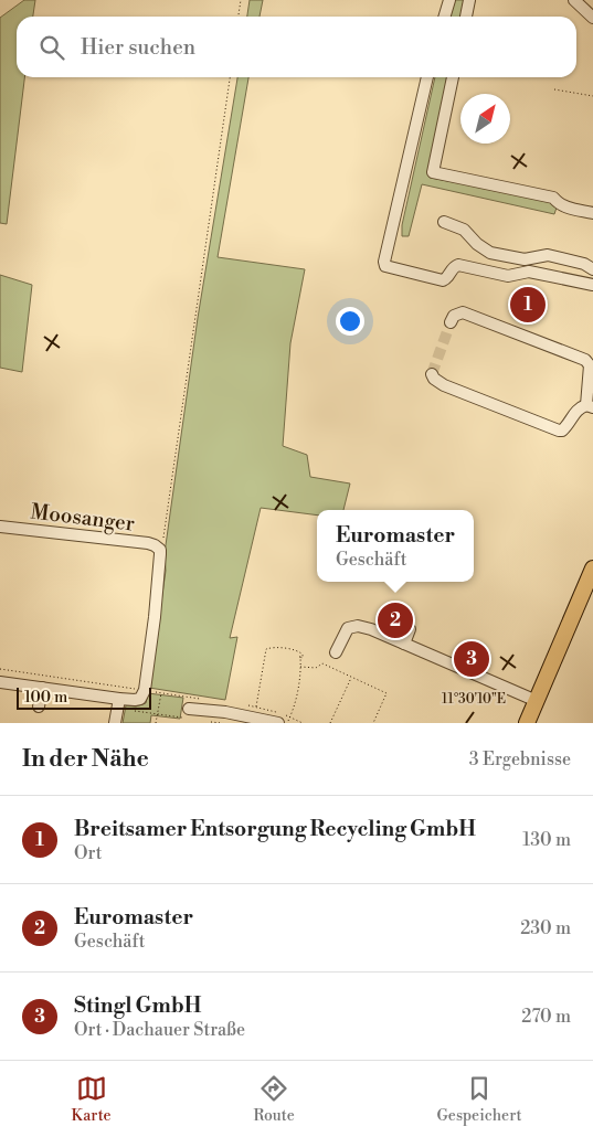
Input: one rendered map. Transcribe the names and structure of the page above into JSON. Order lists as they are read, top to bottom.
{
  "streets": {
    "street": ["Moosanger"]
  },
  "scale_bar": "100 m",
  "north": "top right",
  "page": {
    "search": "Hier suchen",
    "pins": ["1", "2", "3"],
    "popup": ["Euromaster", "Geschäft"],
    "scale": "100 m",
    "heading": ["In der Nähe", "3 Ergebnisse"],
    "list": [
      {
        "mark": "1",
        "name": "Breitsamer Entsorgung Recycling GmbH",
        "note": "Ort",
        "value": "130 m"
      },
      {
        "mark": "2",
        "name": "Euromaster",
        "note": "Geschäft",
        "value": "230 m"
      },
      {
        "mark": "3",
        "name": "Stingl GmbH",
        "note": "Ort · Dachauer Straße",
        "value": "270 m"
      }
    ],
    "nav": ["Karte", "Route", "Gespeichert"]
  },
  "coordinates": ["11°30'10\"E"]
}
